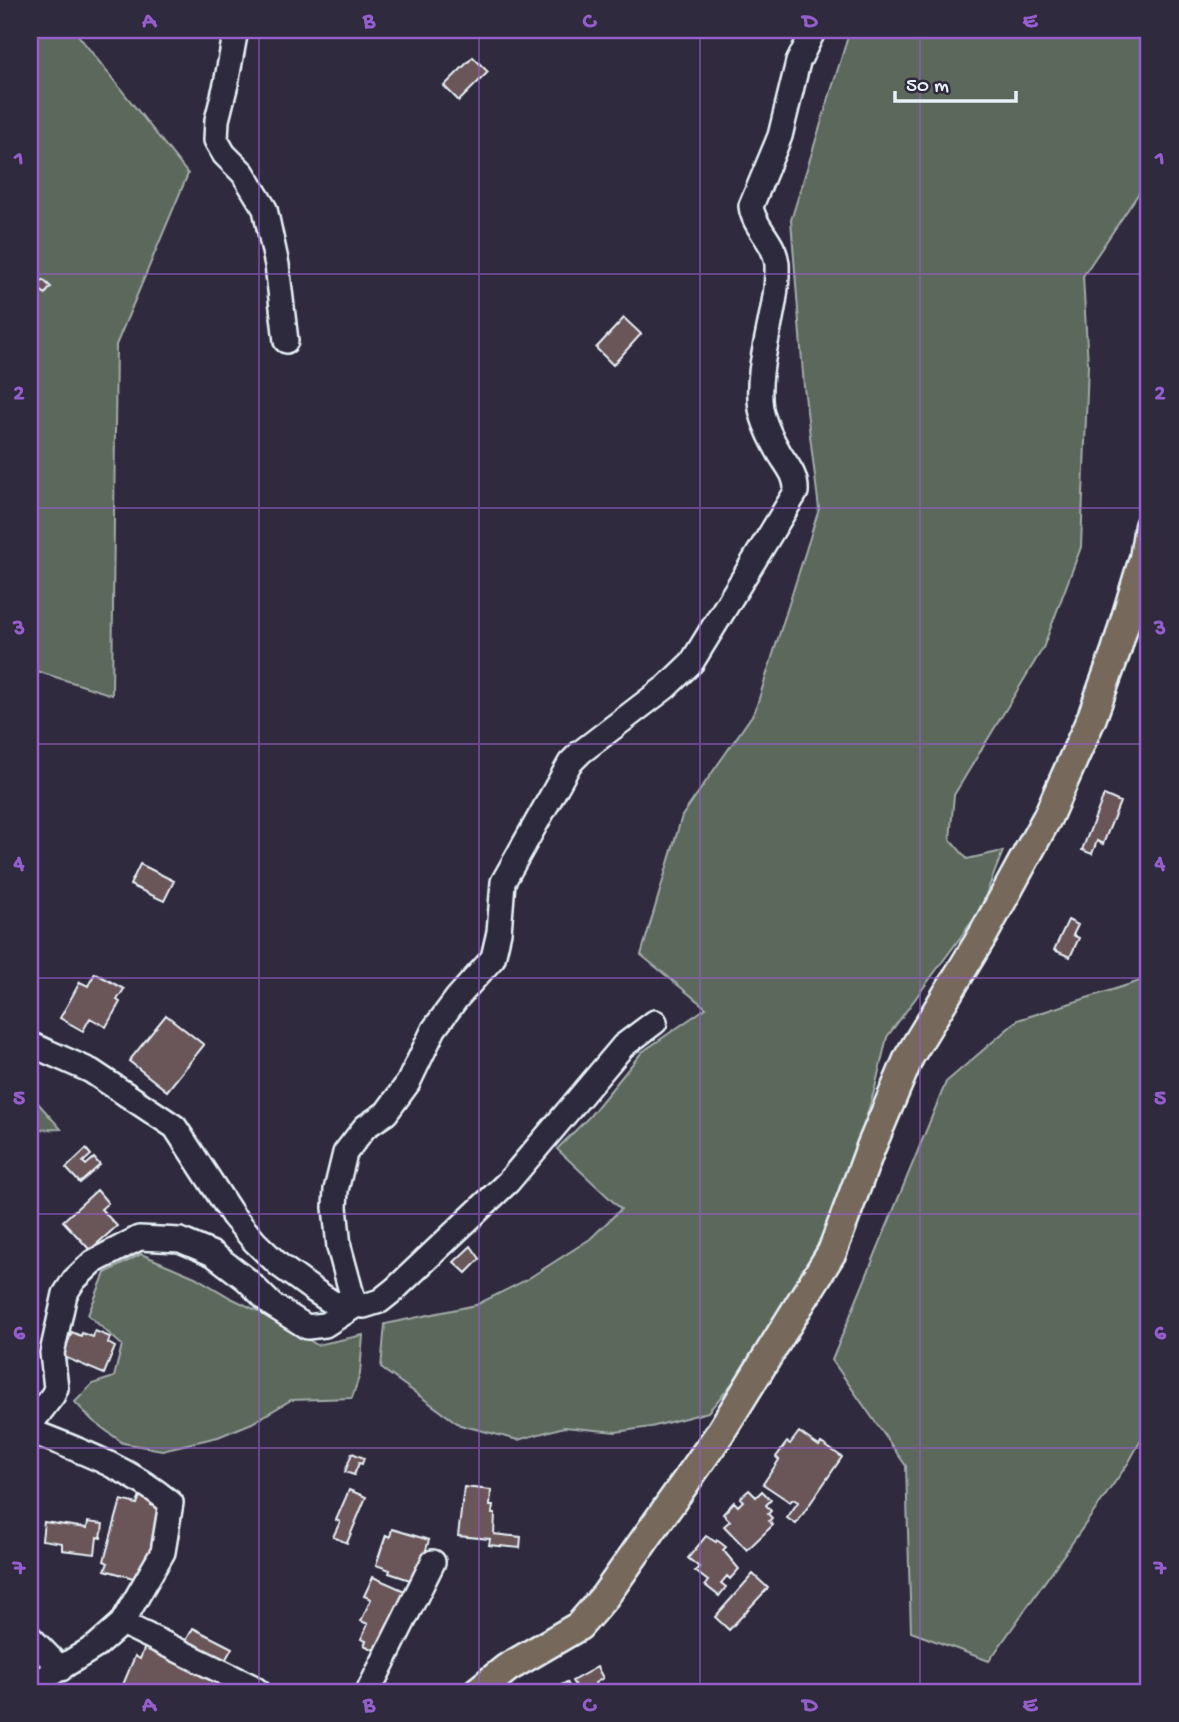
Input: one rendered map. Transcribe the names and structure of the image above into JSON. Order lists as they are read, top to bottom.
{
  "scale_bar": "50 m",
  "grid": {
    "columns": [
      "A",
      "B",
      "C",
      "D",
      "E"
    ],
    "rows": [
      "1",
      "2",
      "3",
      "4",
      "5",
      "6",
      "7"
    ]
  }
}
